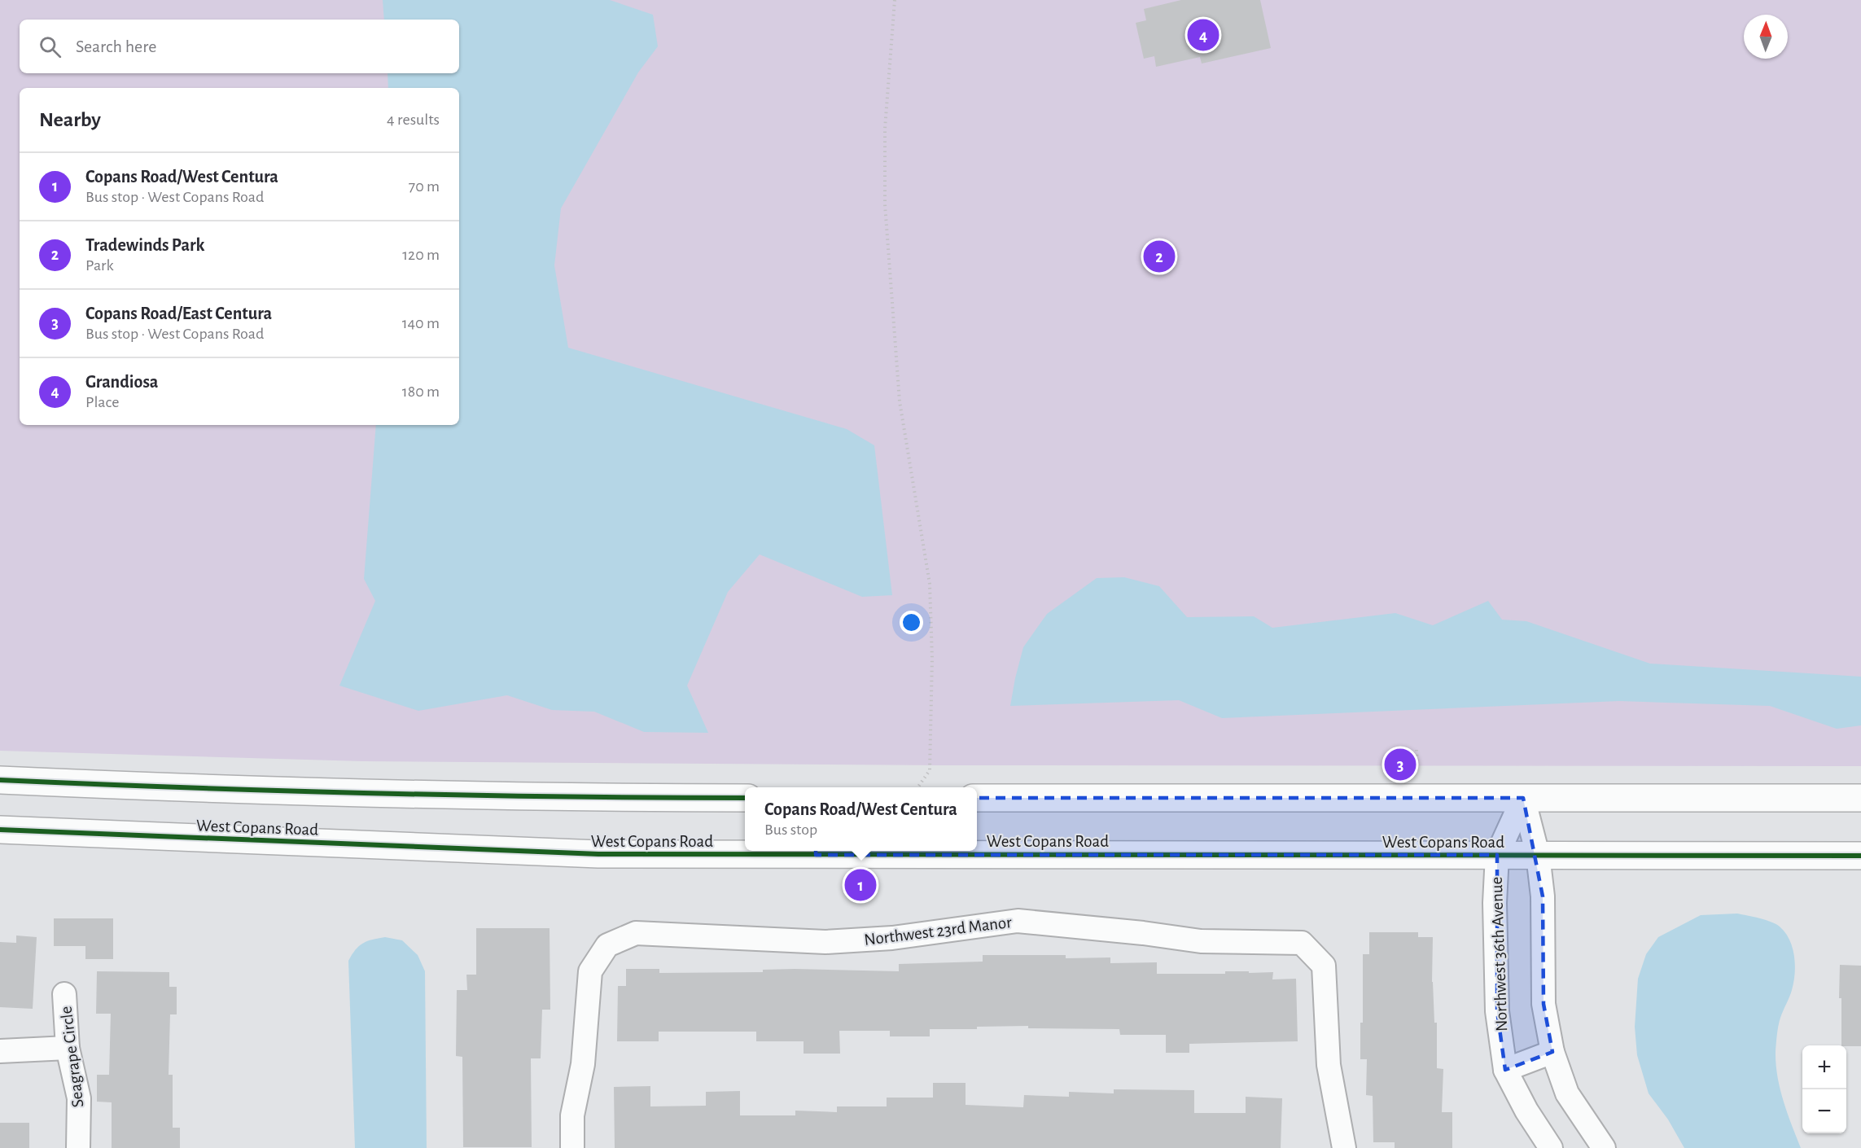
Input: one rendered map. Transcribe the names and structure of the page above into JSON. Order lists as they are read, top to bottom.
{
  "streets": {
    "main road": ["West Copans Road"],
    "street": ["Northwest 23rd Manor", "Northwest 36th Avenue", "Seagrape Circle"]
  },
  "crossings": [
    ["West Copans Road", "Northwest 36th Avenue"]
  ],
  "north": "top",
  "page": {
    "pins": [
      "4",
      "2",
      "3",
      "1"
    ],
    "search": "Search here",
    "heading": ["Nearby", "4 results"],
    "list": [
      {
        "mark": "1",
        "name": "Copans Road/West Centura",
        "note": "Bus stop · West Copans Road",
        "value": "70 m"
      },
      {
        "mark": "2",
        "name": "Tradewinds Park",
        "note": "Park",
        "value": "120 m"
      },
      {
        "mark": "3",
        "name": "Copans Road/East Centura",
        "note": "Bus stop · West Copans Road",
        "value": "140 m"
      },
      {
        "mark": "4",
        "name": "Grandiosa",
        "note": "Place",
        "value": "180 m"
      }
    ],
    "popup": ["Copans Road/West Centura", "Bus stop"],
    "map_buttons": ["+", "−"]
  }
}
